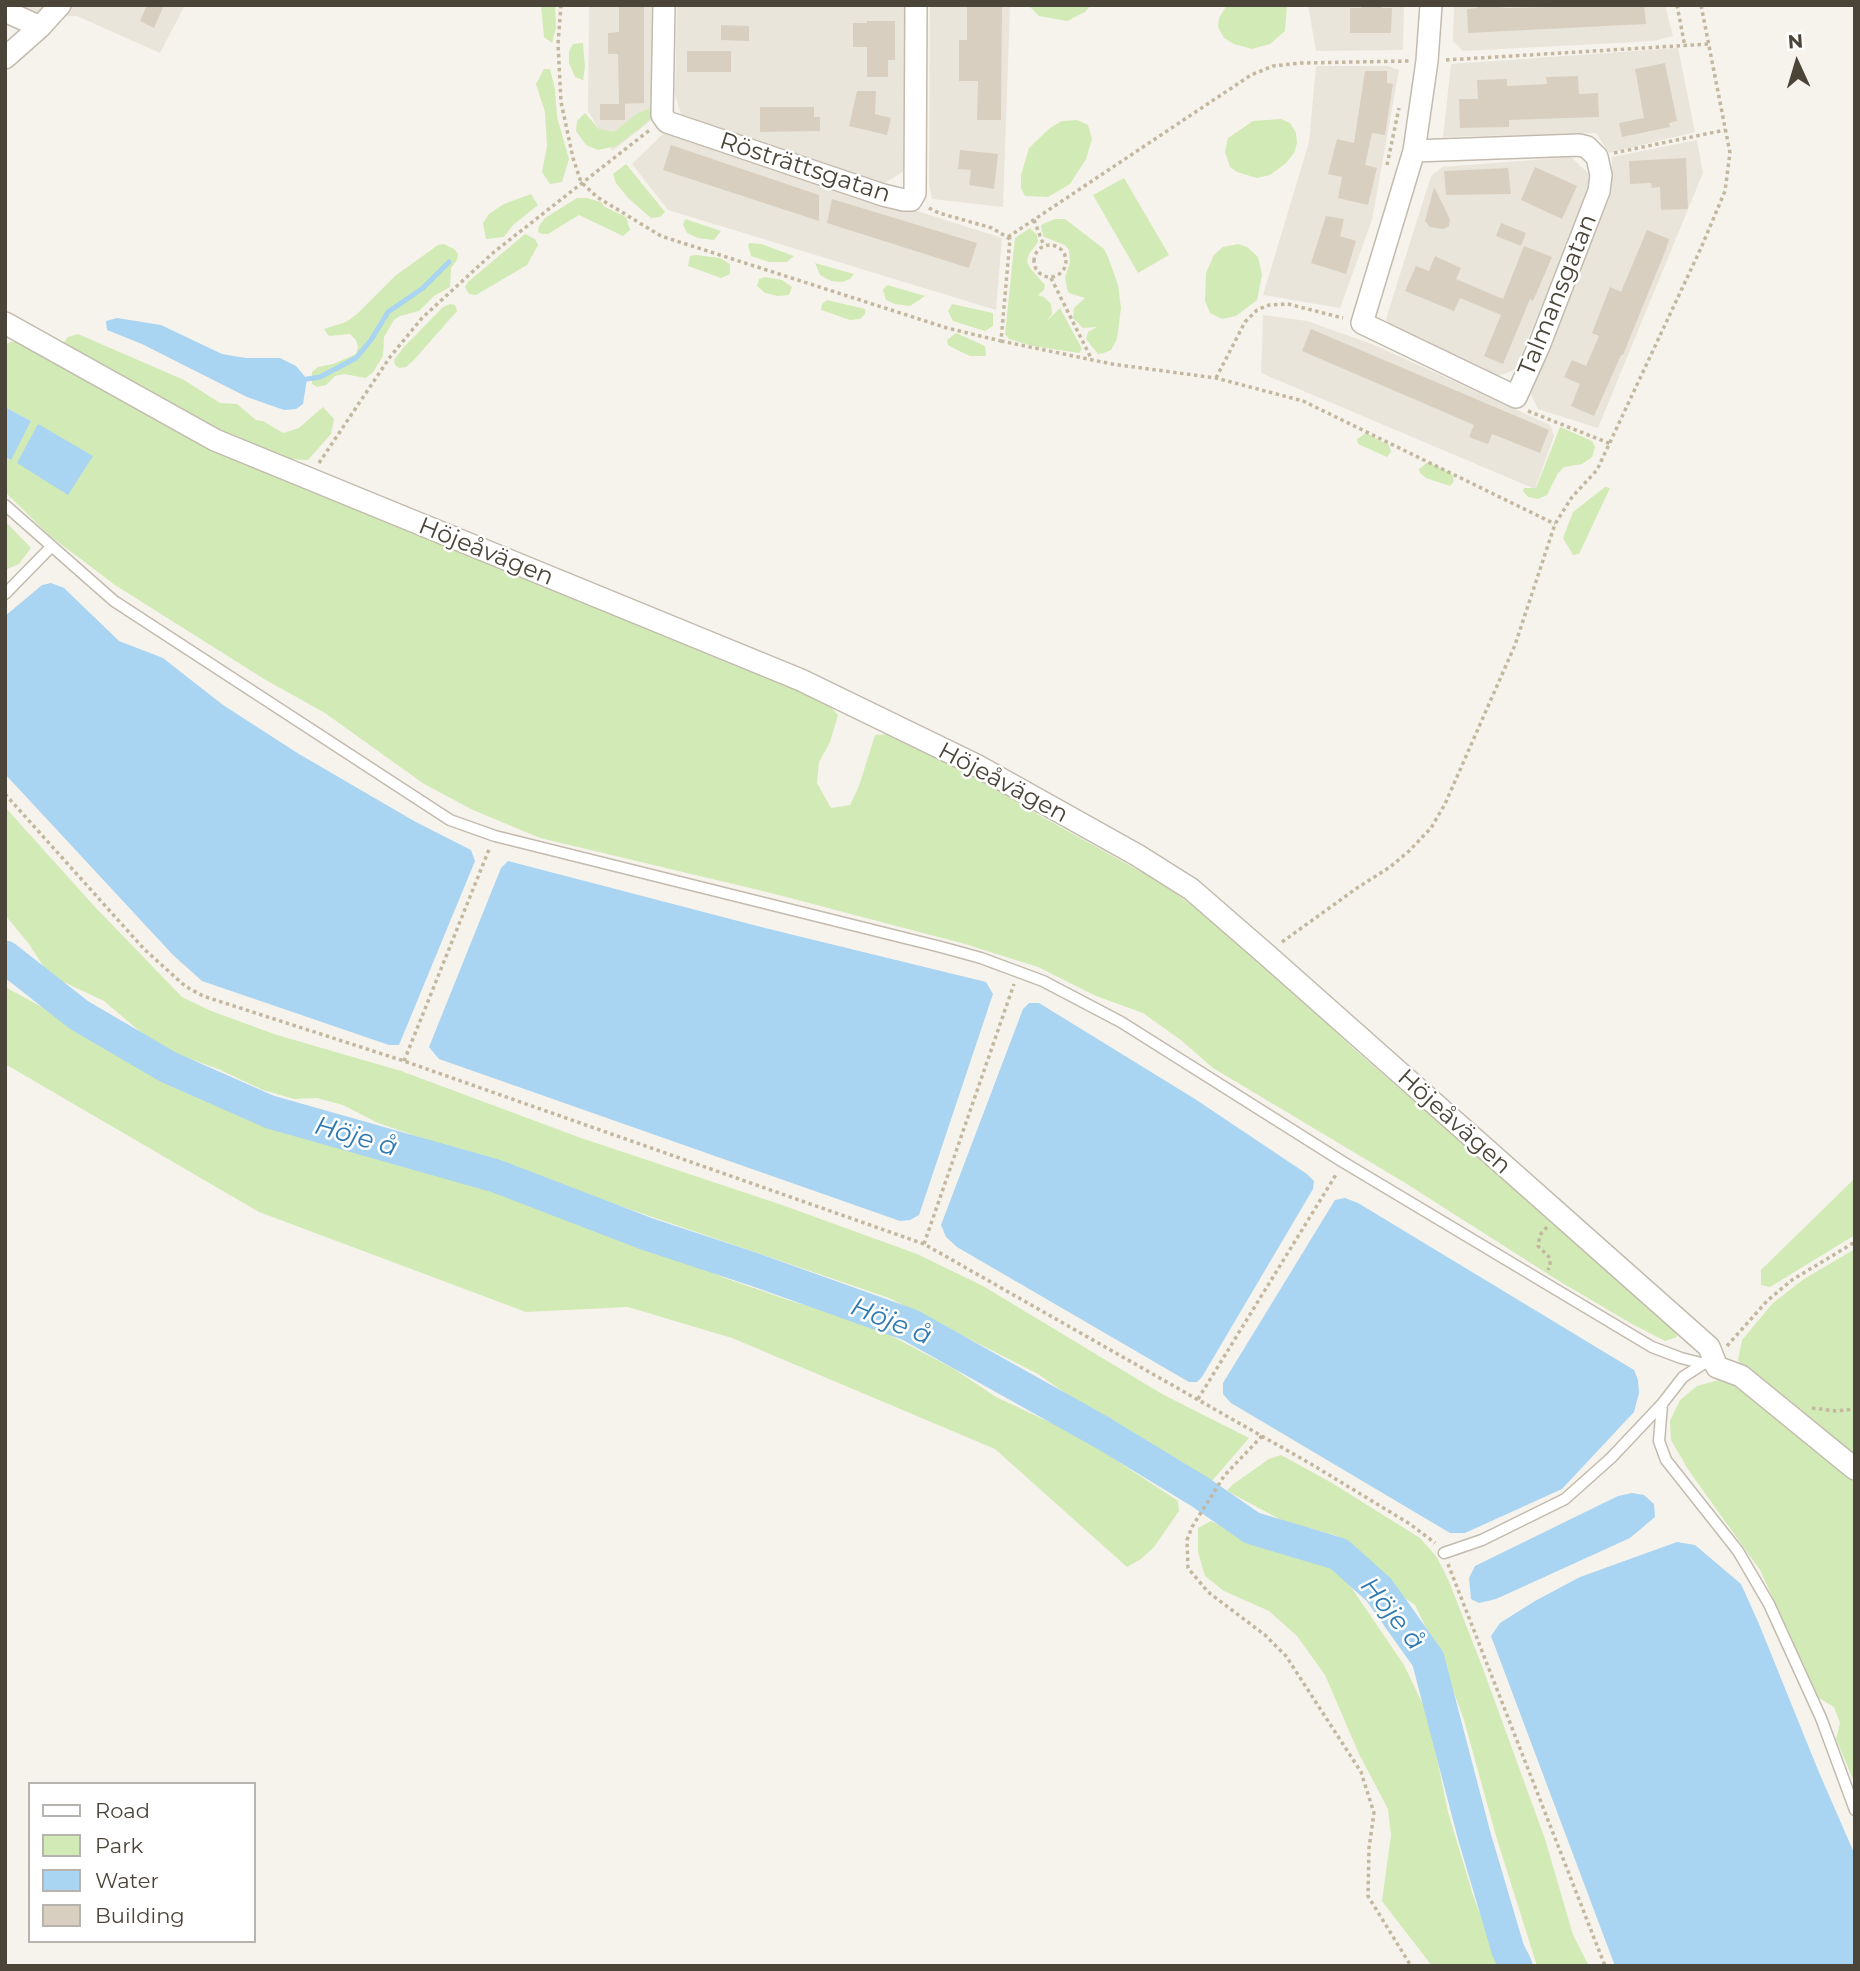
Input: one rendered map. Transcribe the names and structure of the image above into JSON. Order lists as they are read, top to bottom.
{
  "streets": {
    "street": ["Rösträttsgatan", "Talmansgatan", "Höjeåvägen"]
  },
  "water": ["Höje å"],
  "legend": [
    "Road",
    "Park",
    "Water",
    "Building"
  ],
  "north": "top"
}
